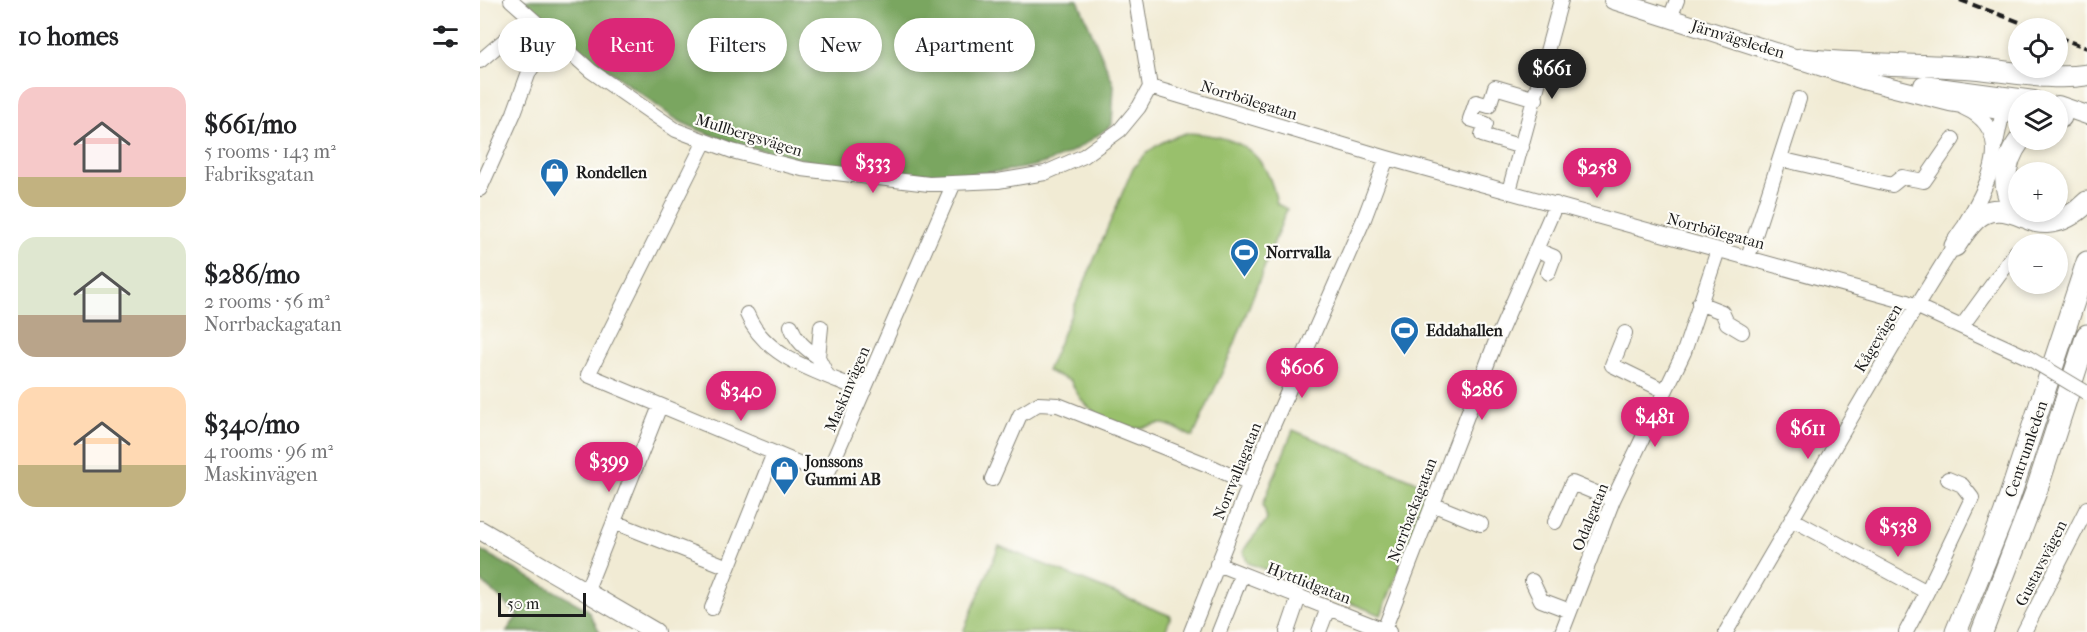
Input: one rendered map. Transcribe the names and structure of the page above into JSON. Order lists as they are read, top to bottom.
{
  "streets": {
    "highway": ["Centrumleden"],
    "main road": ["Järnvägsleden"],
    "street": [
      "Norrbölegatan",
      "Mullbergsvägen",
      "Kågevägen",
      "Maskinvägen",
      "Norrvallagatan",
      "Norrbackagatan",
      "Odalgatan",
      "Gustavsvägen",
      "Hyttlidgatan"
    ]
  },
  "crossings": [
    ["Norrbölegatan", "Mullbergsvägen"],
    ["Norrbölegatan", "Kågevägen"],
    ["Norrbölegatan", "Norrvallagatan"],
    ["Norrbölegatan", "Norrbackagatan"],
    ["Norrbölegatan", "Odalgatan"],
    ["Mullbergsvägen", "Maskinvägen"],
    ["Norrvallagatan", "Hyttlidgatan"],
    ["Norrbackagatan", "Hyttlidgatan"]
  ],
  "places": {
    "shop": ["Rondellen", "Jonssons Gummi AB"],
    "sports": ["Norrvalla", "Eddahallen"]
  },
  "scale_bar": "50 m",
  "page": {
    "heading": "10 homes",
    "map_buttons": ["+", "−"],
    "chip": [
      "Buy",
      "Rent",
      "Filters",
      "New",
      "Apartment"
    ],
    "price": [
      "$661",
      "$333",
      "$258",
      "$606",
      "$286",
      "$340",
      "$481",
      "$611",
      "$399",
      "$538"
    ],
    "list": [
      {
        "name": "$661/mo",
        "note": "5 rooms · 143 m² · Fabriksgatan"
      },
      {
        "name": "$286/mo",
        "note": "2 rooms · 56 m² · Norrbackagatan"
      },
      {
        "name": "$340/mo",
        "note": "4 rooms · 96 m² · Maskinvägen"
      }
    ],
    "scale": "50 m"
  }
}
